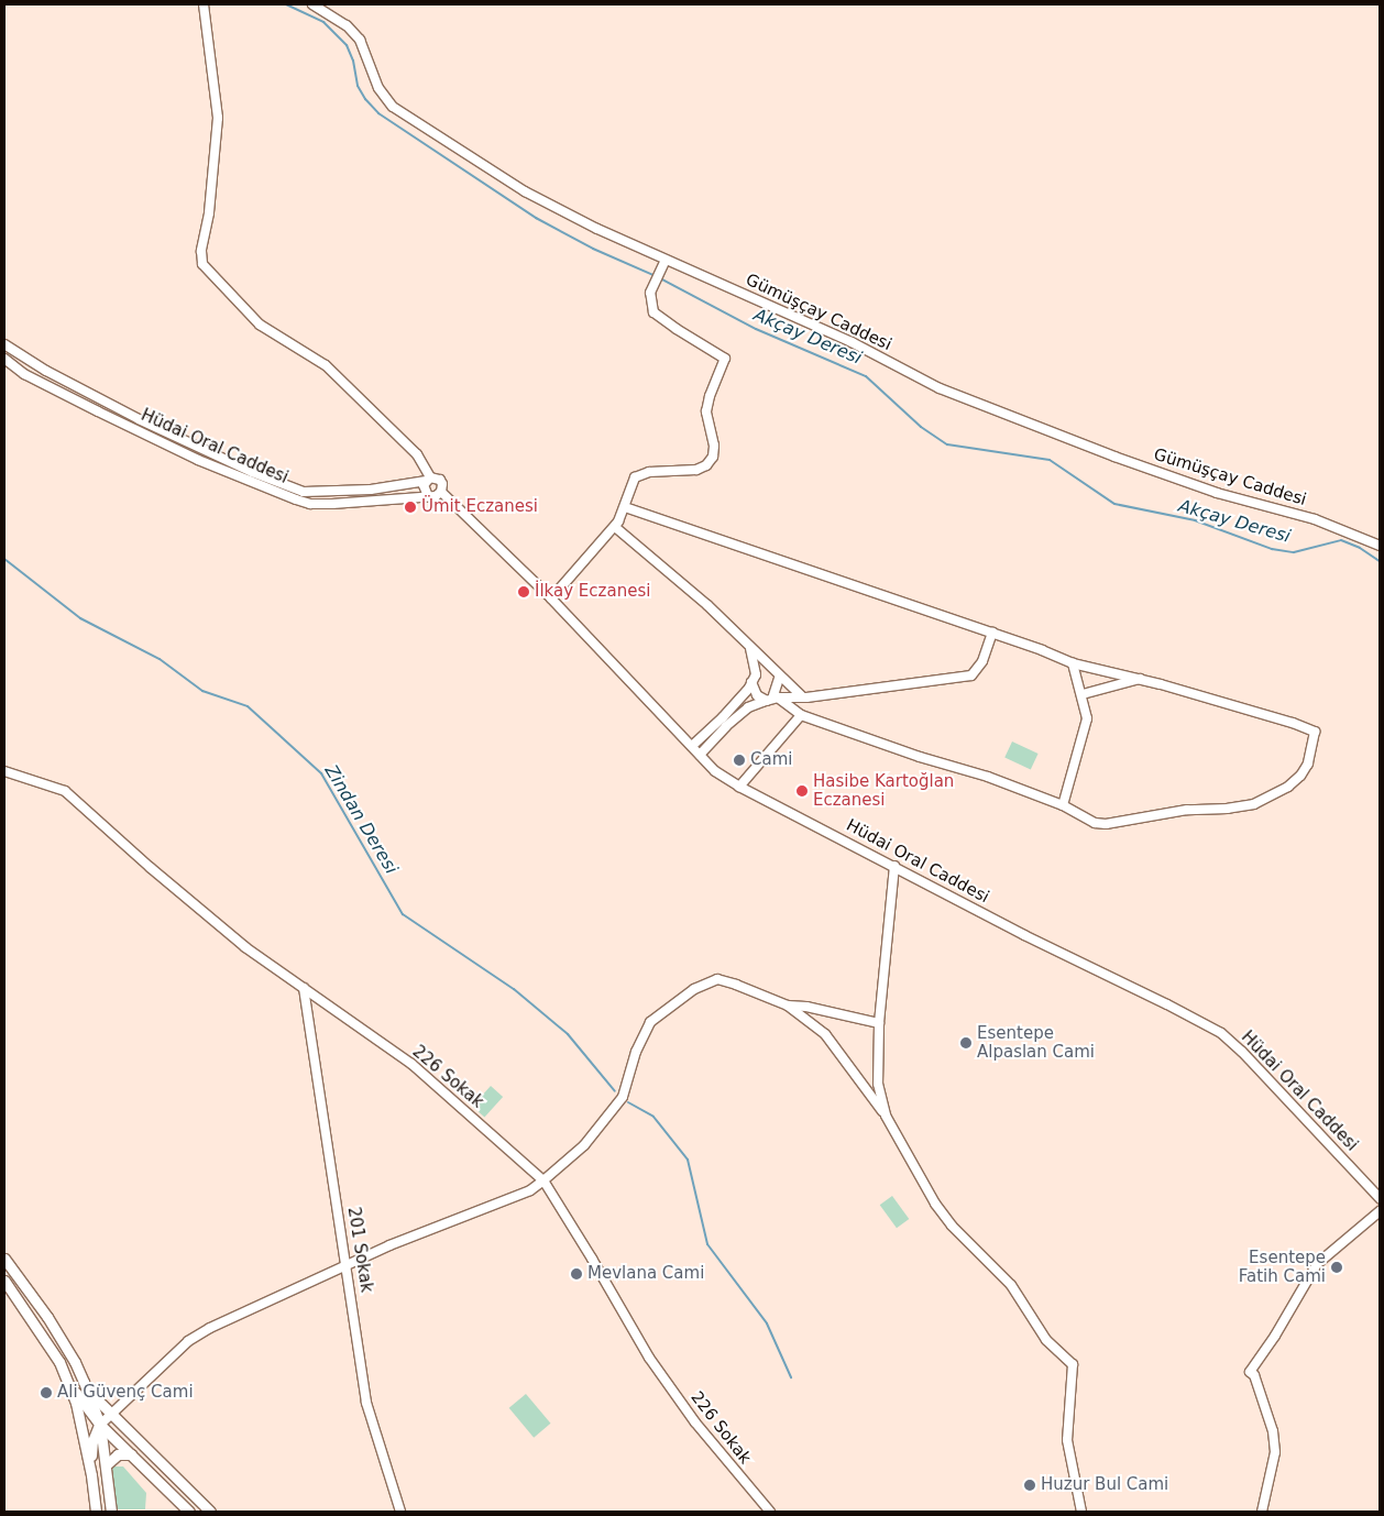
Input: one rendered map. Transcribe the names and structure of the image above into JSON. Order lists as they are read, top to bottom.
{
  "streets": {
    "street": [
      "Gümüşçay Caddesi",
      "Hüdai Oral Caddesi",
      "226 Sokak",
      "201 Sokak"
    ]
  },
  "crossings": [
    ["226 Sokak", "201 Sokak"]
  ],
  "water": ["Akçay Deresi", "Zindan Deresi"],
  "places": [
    "Ümit Eczanesi",
    "İlkay Eczanesi",
    "Cami",
    "Hasibe Kartoğlan Eczanesi",
    "Esentepe Alpaslan Cami",
    "Esentepe Fatih Cami",
    "Mevlana Cami",
    "Ali Güvenç Cami",
    "Huzur Bul Cami"
  ]
}
